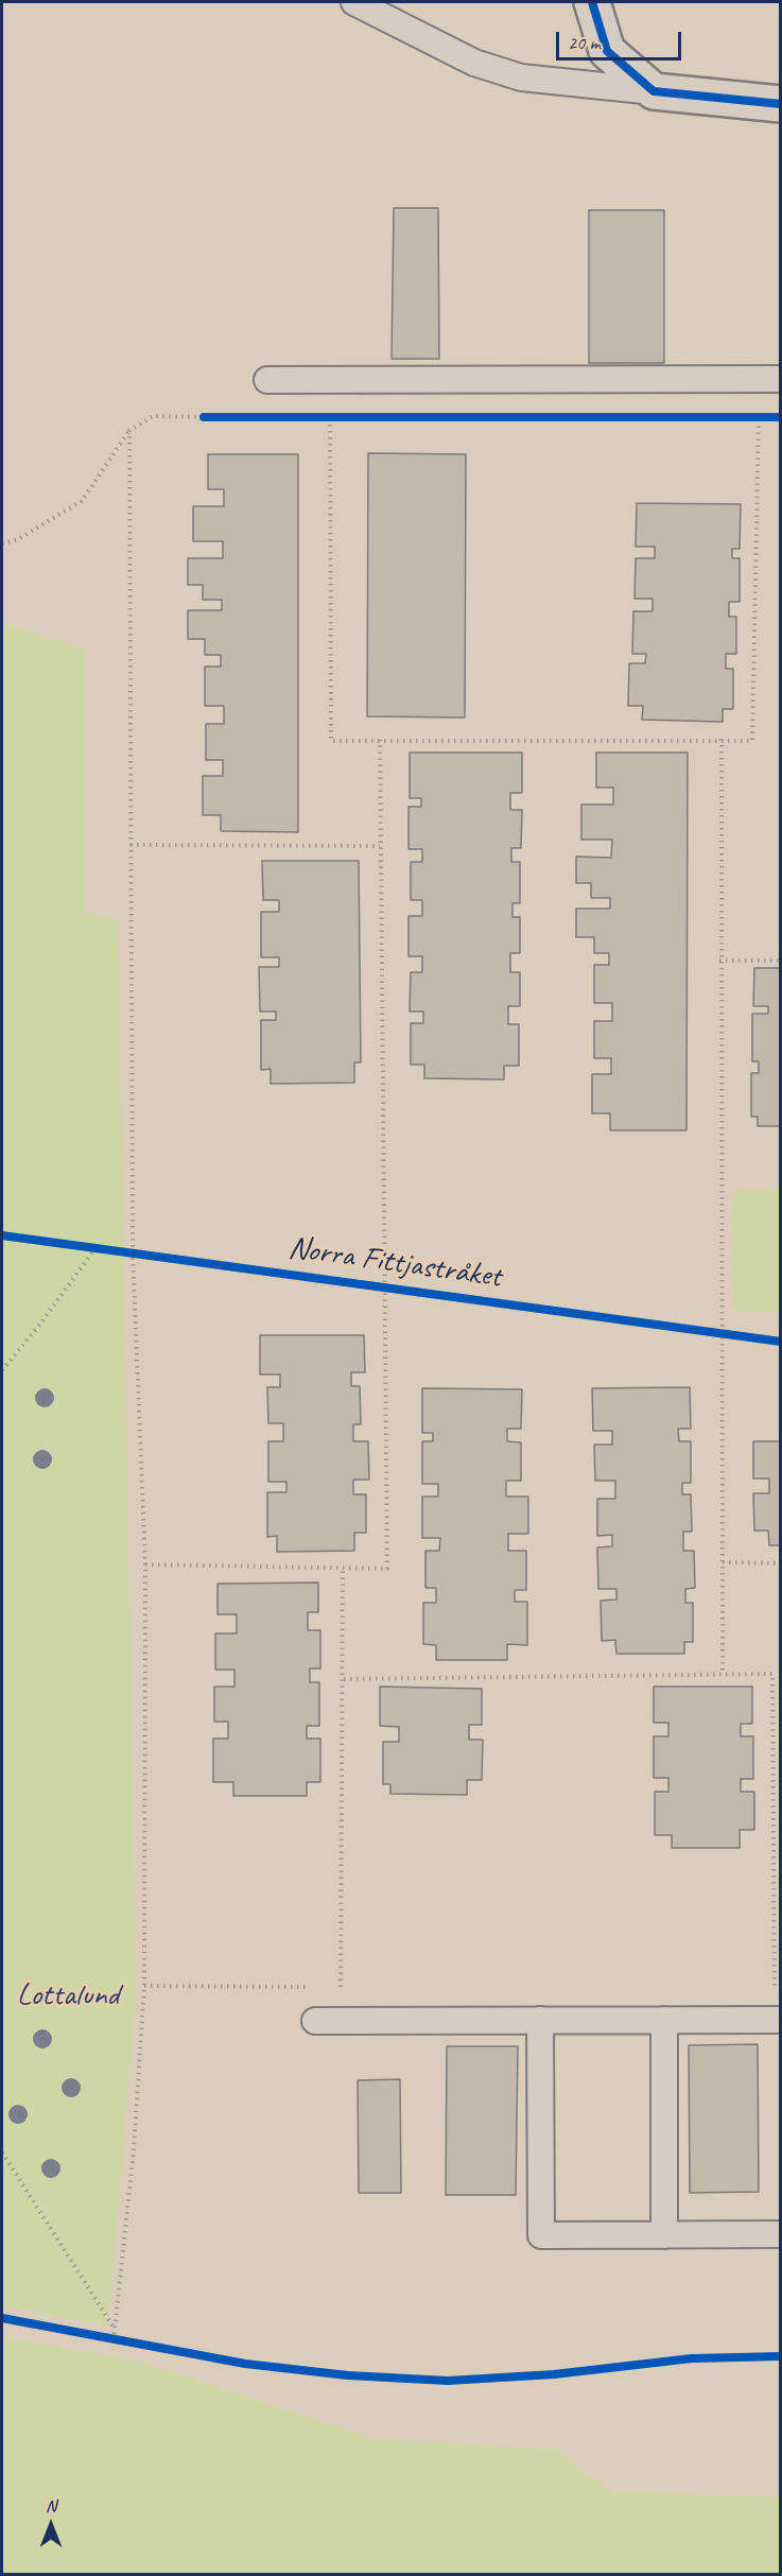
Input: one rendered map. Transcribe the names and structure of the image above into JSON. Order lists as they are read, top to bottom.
{
  "streets": {
    "cycle path": ["Norra Fittjastråket"]
  },
  "parks": ["Lottalund"],
  "scale_bar": "20 m",
  "north": "top"
}
